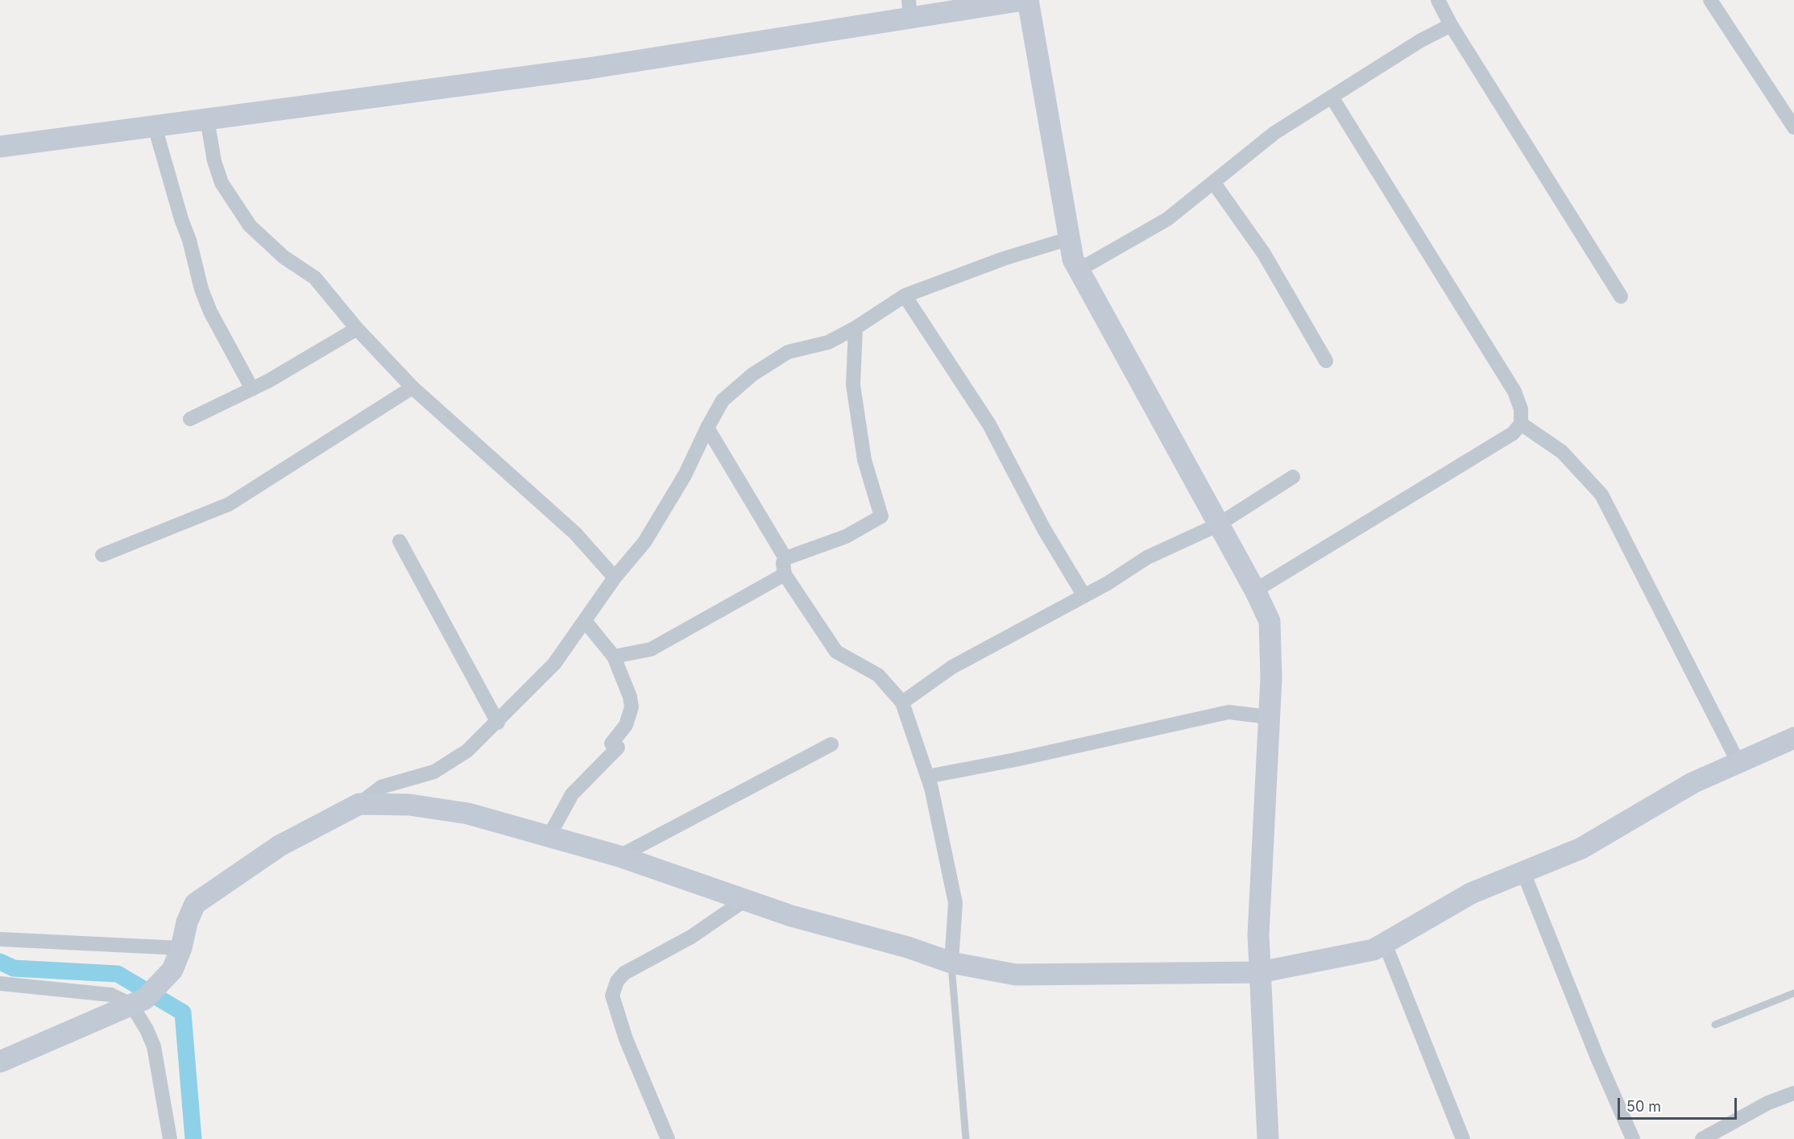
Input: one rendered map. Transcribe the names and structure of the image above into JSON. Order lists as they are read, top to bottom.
{
  "scale_bar": "50 m"
}
